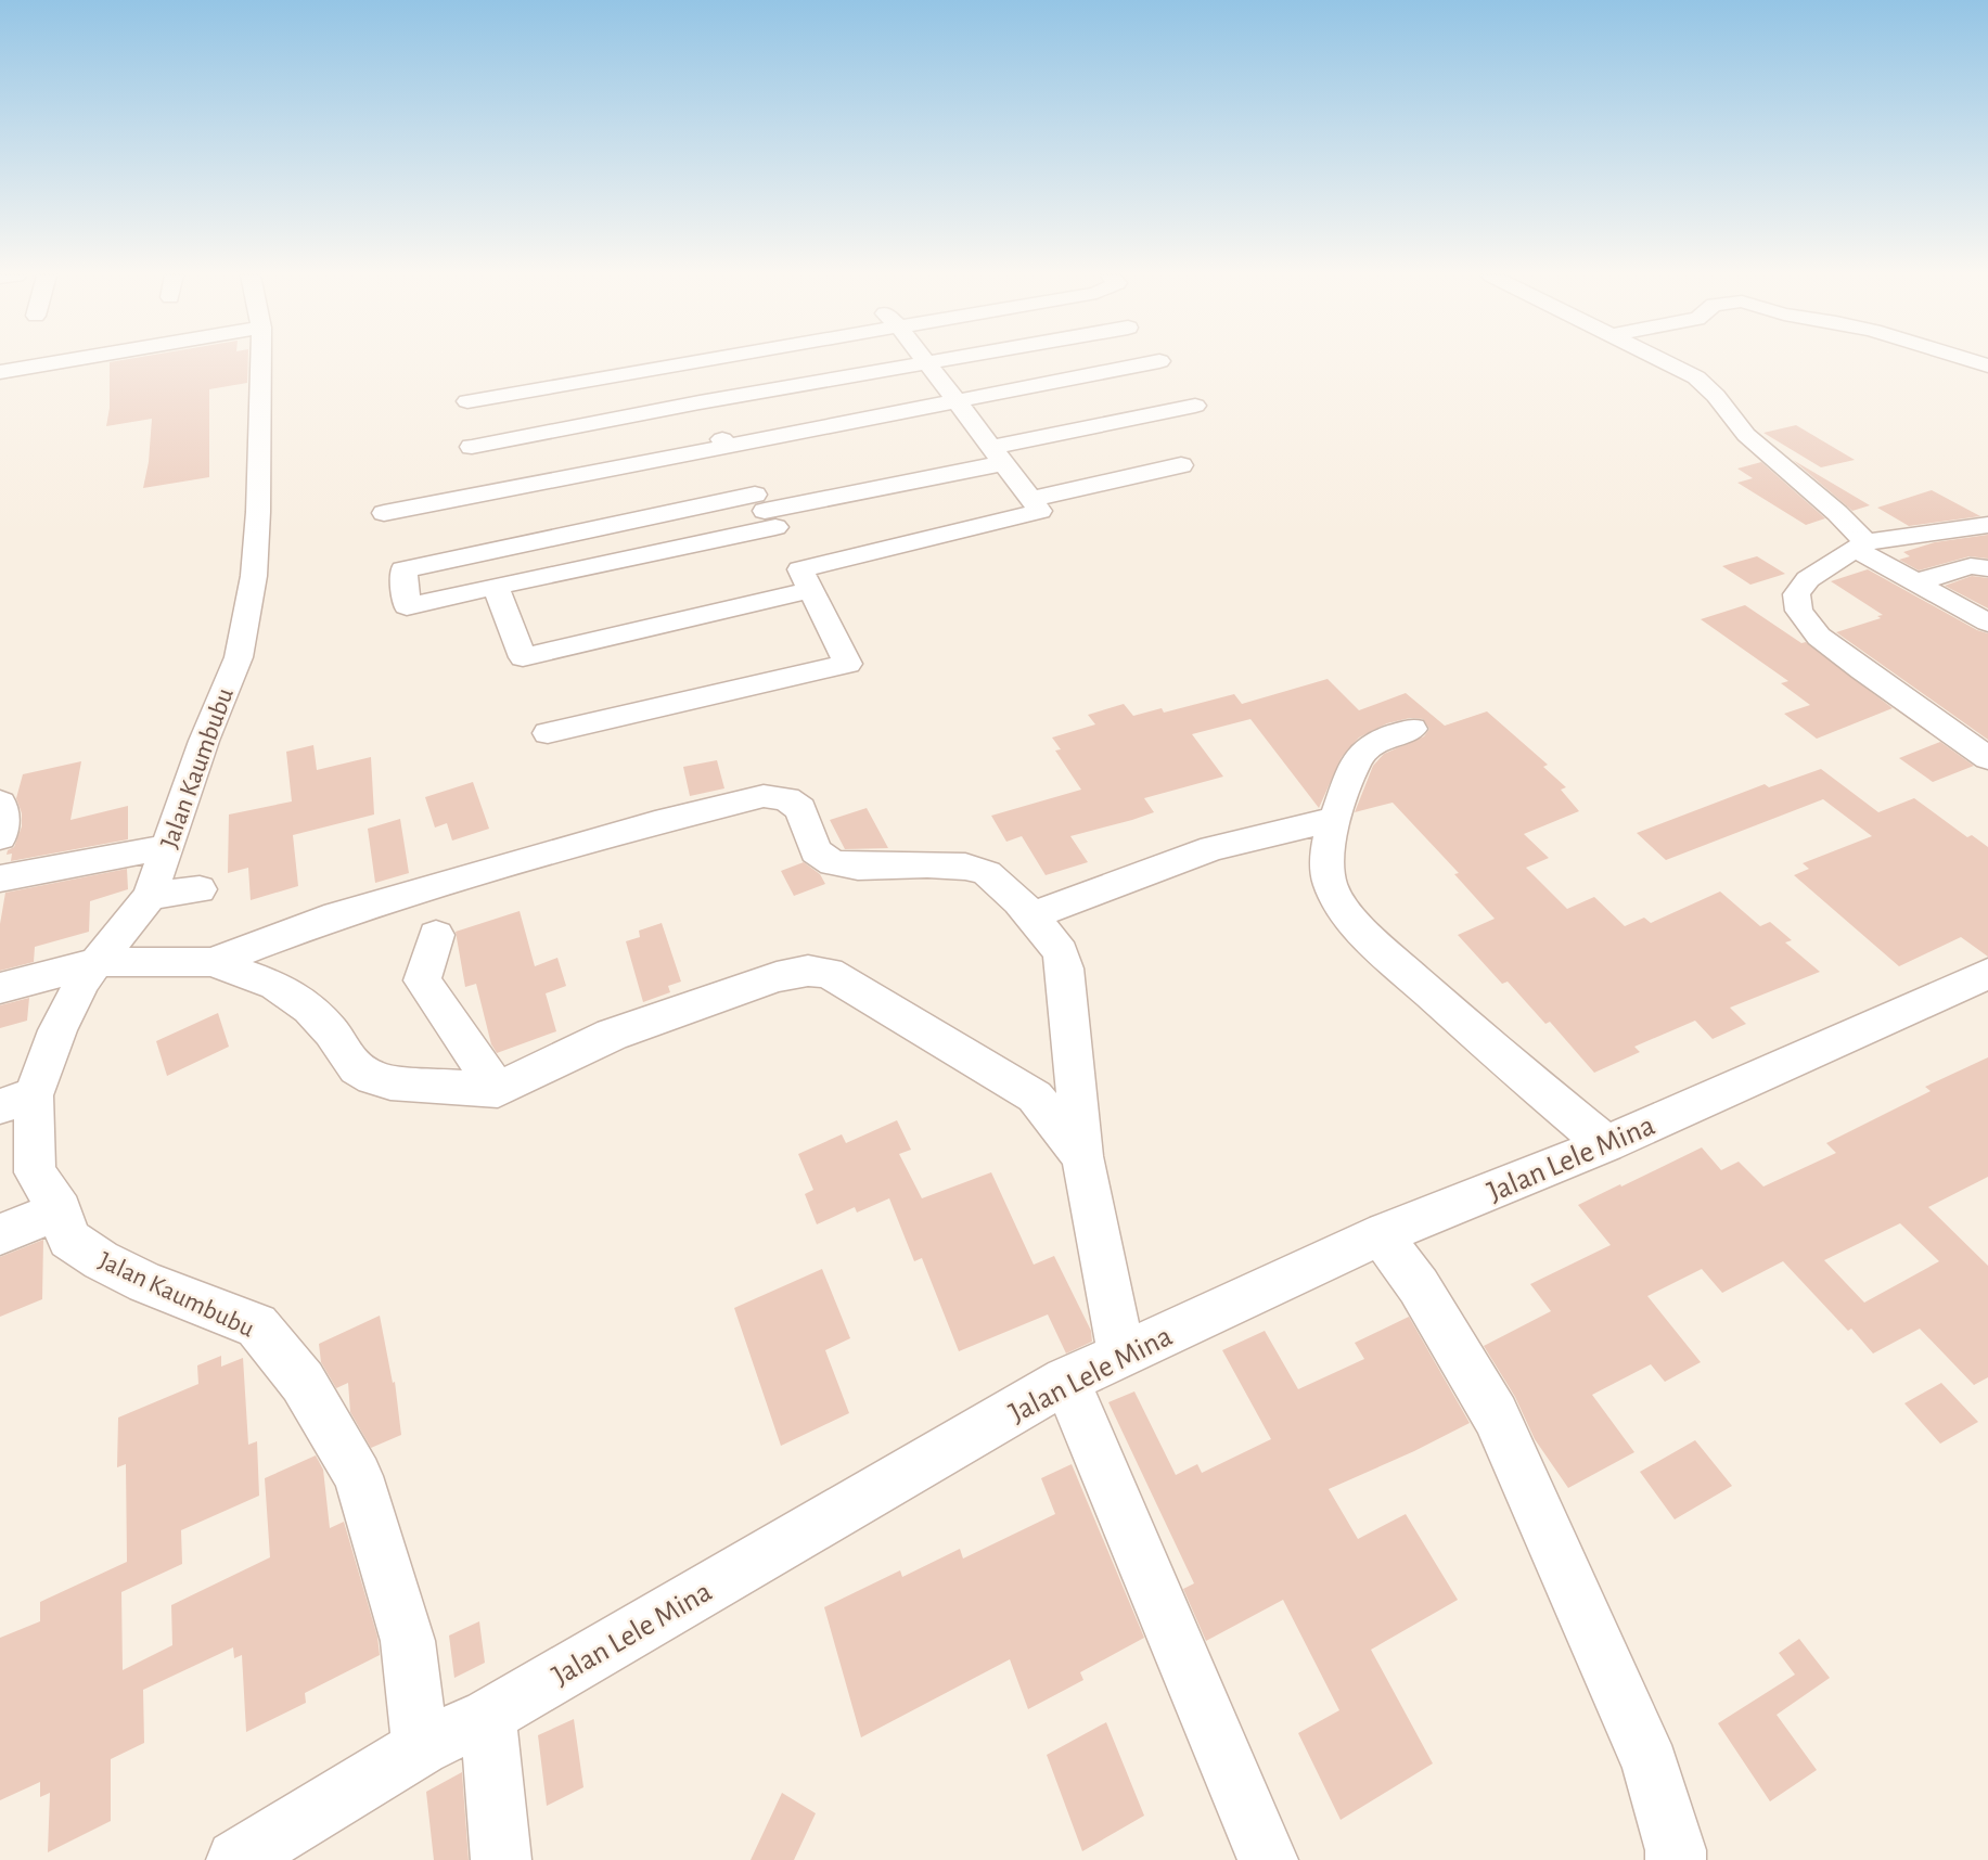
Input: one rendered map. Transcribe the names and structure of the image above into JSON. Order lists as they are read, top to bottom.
{
  "streets": {
    "street": ["Jalan Kaumbubu", "Jalan Lele Mina"]
  },
  "crossings": [
    ["Jalan Kaumbubu", "Jalan Lele Mina"]
  ]
}
